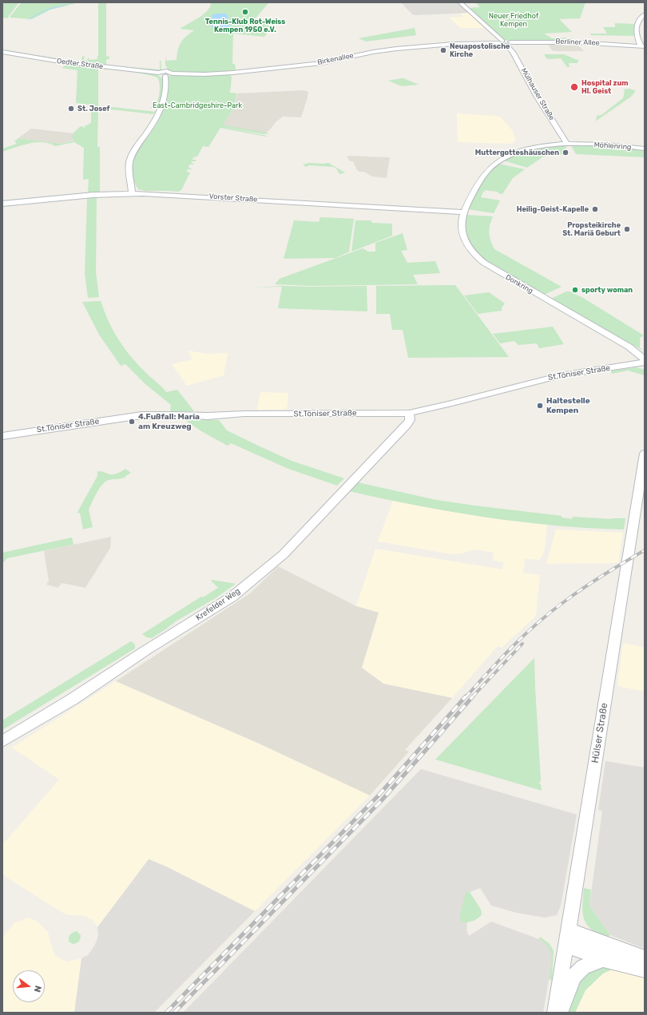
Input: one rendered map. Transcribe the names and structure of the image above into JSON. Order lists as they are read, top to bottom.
{
  "streets": {
    "main road": [
      "Berliner Allee",
      "Birkenallee",
      "Oedter Straße",
      "Mülhauser Straße",
      "Möhlenring",
      "Vorster Straße",
      "Donkring",
      "St.Töniser Straße",
      "Krefelder Weg",
      "Hülser Straße"
    ]
  },
  "crossings": [
    ["Berliner Allee", "Birkenallee"],
    ["Berliner Allee", "Mülhauser Straße"],
    ["Birkenallee", "Oedter Straße"],
    ["Birkenallee", "Mülhauser Straße"],
    ["Mülhauser Straße", "Möhlenring"],
    ["Mülhauser Straße", "Donkring"],
    ["Möhlenring", "Donkring"],
    ["Vorster Straße", "Donkring"],
    ["St.Töniser Straße", "Krefelder Weg"]
  ],
  "parks": ["Neuer Friedhof Kempen", "East-Cambridgeshire-Park"],
  "places": [
    "Tennis-Klub Rot-Weiss Kempen 1950 e.V.",
    "Neuapostolische Kirche",
    "Hospital zum Hl. Geist",
    "St. Josef",
    "Muttergotteshäuschen",
    "Heilig-Geist-Kapelle",
    "Propsteikirche St. Mariä Geburt",
    "sporty woman",
    "Haltestelle Kempen",
    "4.Fußfall: Maria am Kreuzweg"
  ],
  "north": "right"
}
